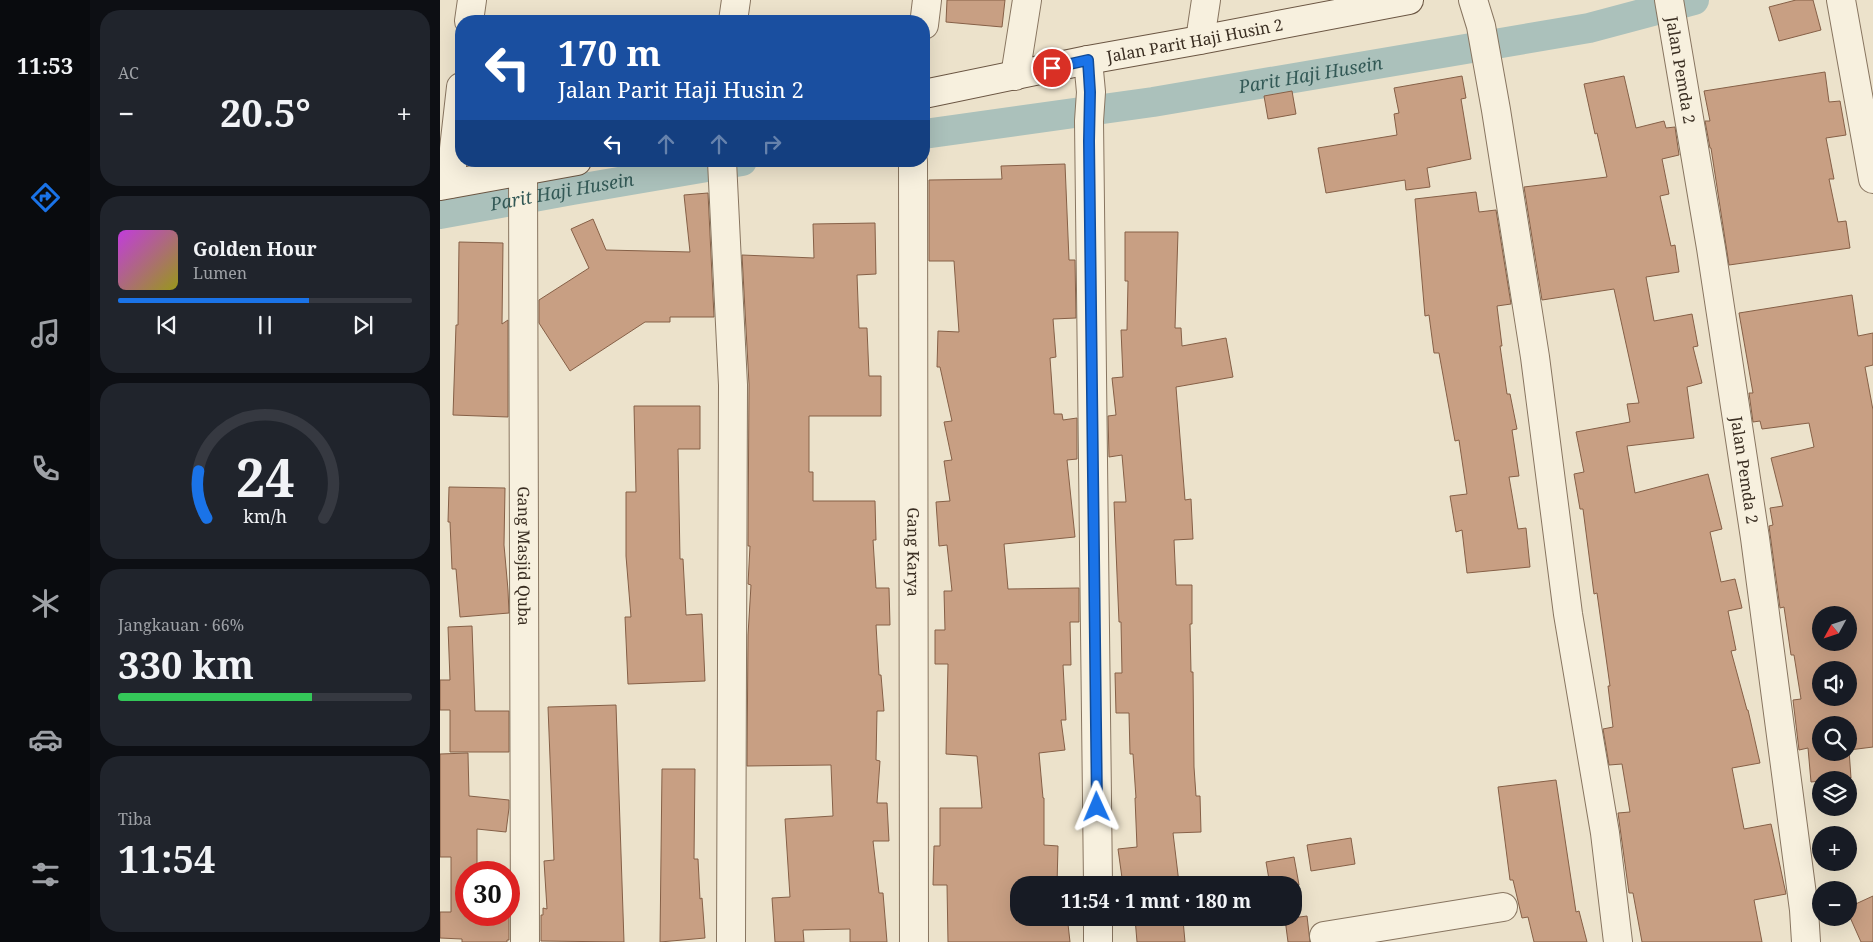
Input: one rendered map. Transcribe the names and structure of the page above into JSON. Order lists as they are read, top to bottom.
{
  "streets": {
    "street": [
      "Jalan Parit Haji Husin 2",
      "Jalan Pemda 2",
      "Gang Karya",
      "Gang Masjid Quba"
    ]
  },
  "water": ["Parit Haji Husein"],
  "north": "bottom left",
  "page": {
    "tabs": "11:53",
    "tile": [
      "AC",
      ["Jangkauan · 66%", "330 km"],
      ["Tiba", "11:54"]
    ],
    "turn": ["170 m", "Jalan Parit Haji Husin 2"],
    "heat": ["−", "20.5°", "+"],
    "song": ["Golden Hour", "Lumen"],
    "map_buttons": ["+", "−"],
    "limit": "30",
    "trip": "11:54 · 1 mnt · 180 m",
    "gauge": ["24", "km/h"]
  }
}
